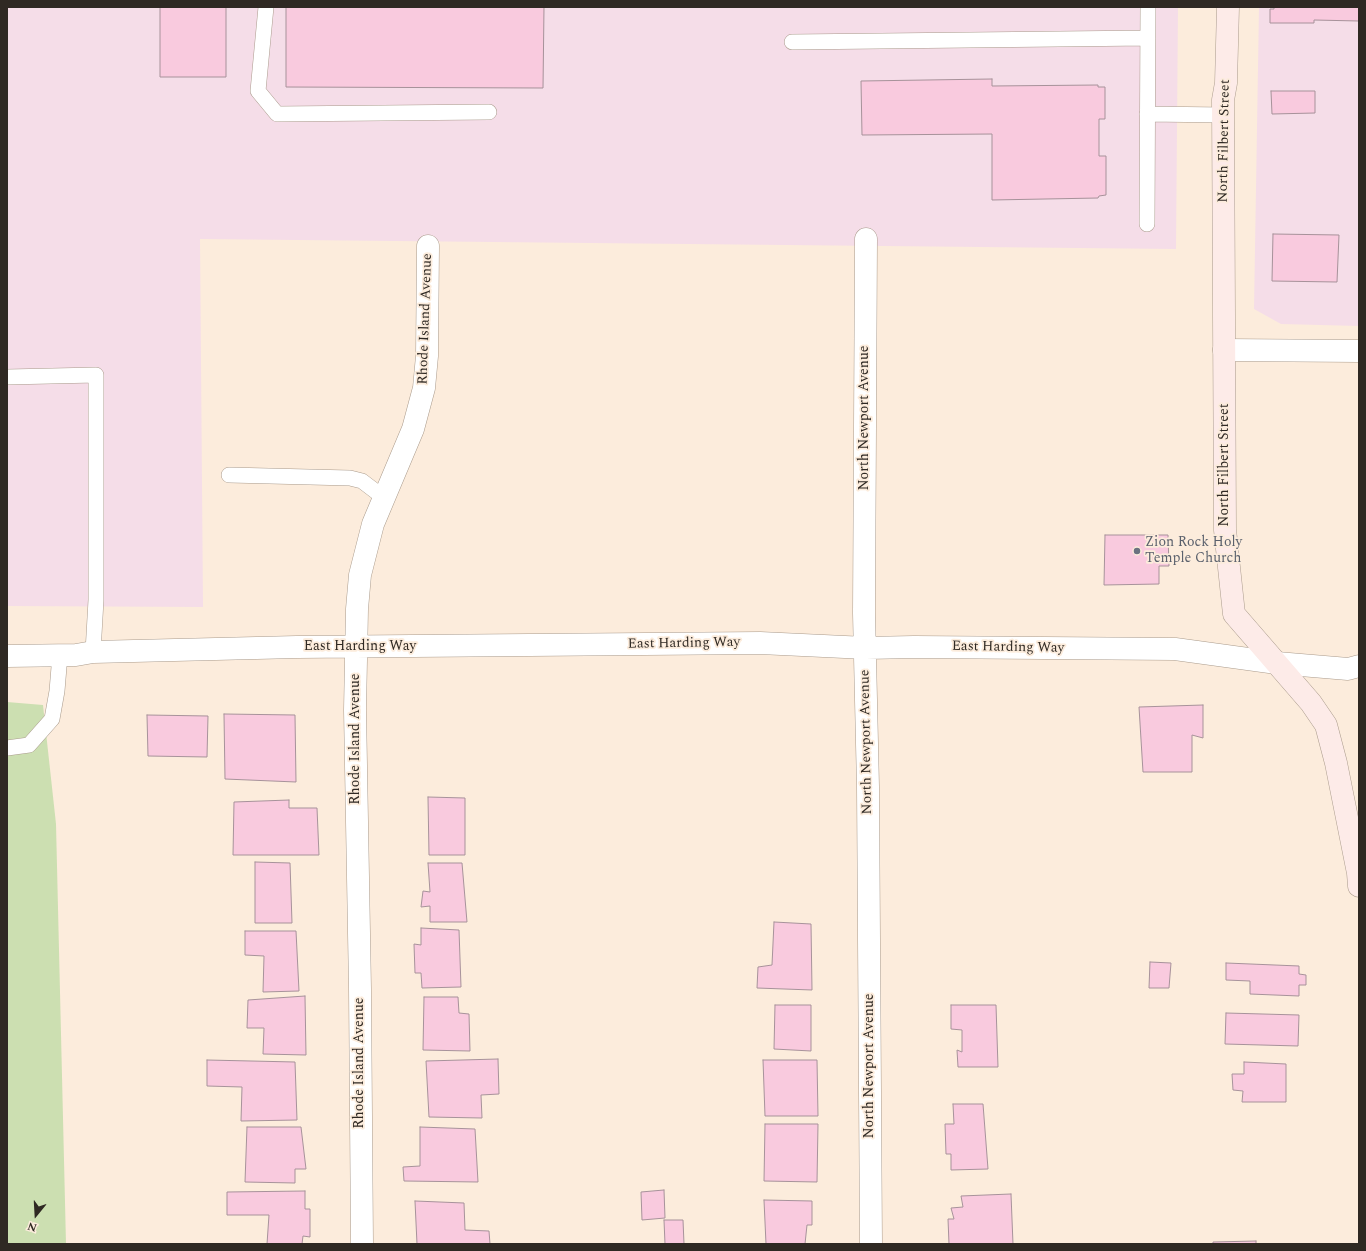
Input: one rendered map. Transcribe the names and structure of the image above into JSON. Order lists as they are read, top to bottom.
{
  "streets": {
    "street": [
      "North Filbert Street",
      "Rhode Island Avenue",
      "North Newport Avenue",
      "East Harding Way"
    ]
  },
  "crossings": [
    ["North Filbert Street", "East Harding Way"],
    ["Rhode Island Avenue", "East Harding Way"],
    ["North Newport Avenue", "East Harding Way"]
  ],
  "places": ["Zion Rock Holy Temple Church"],
  "north": "bottom"
}
